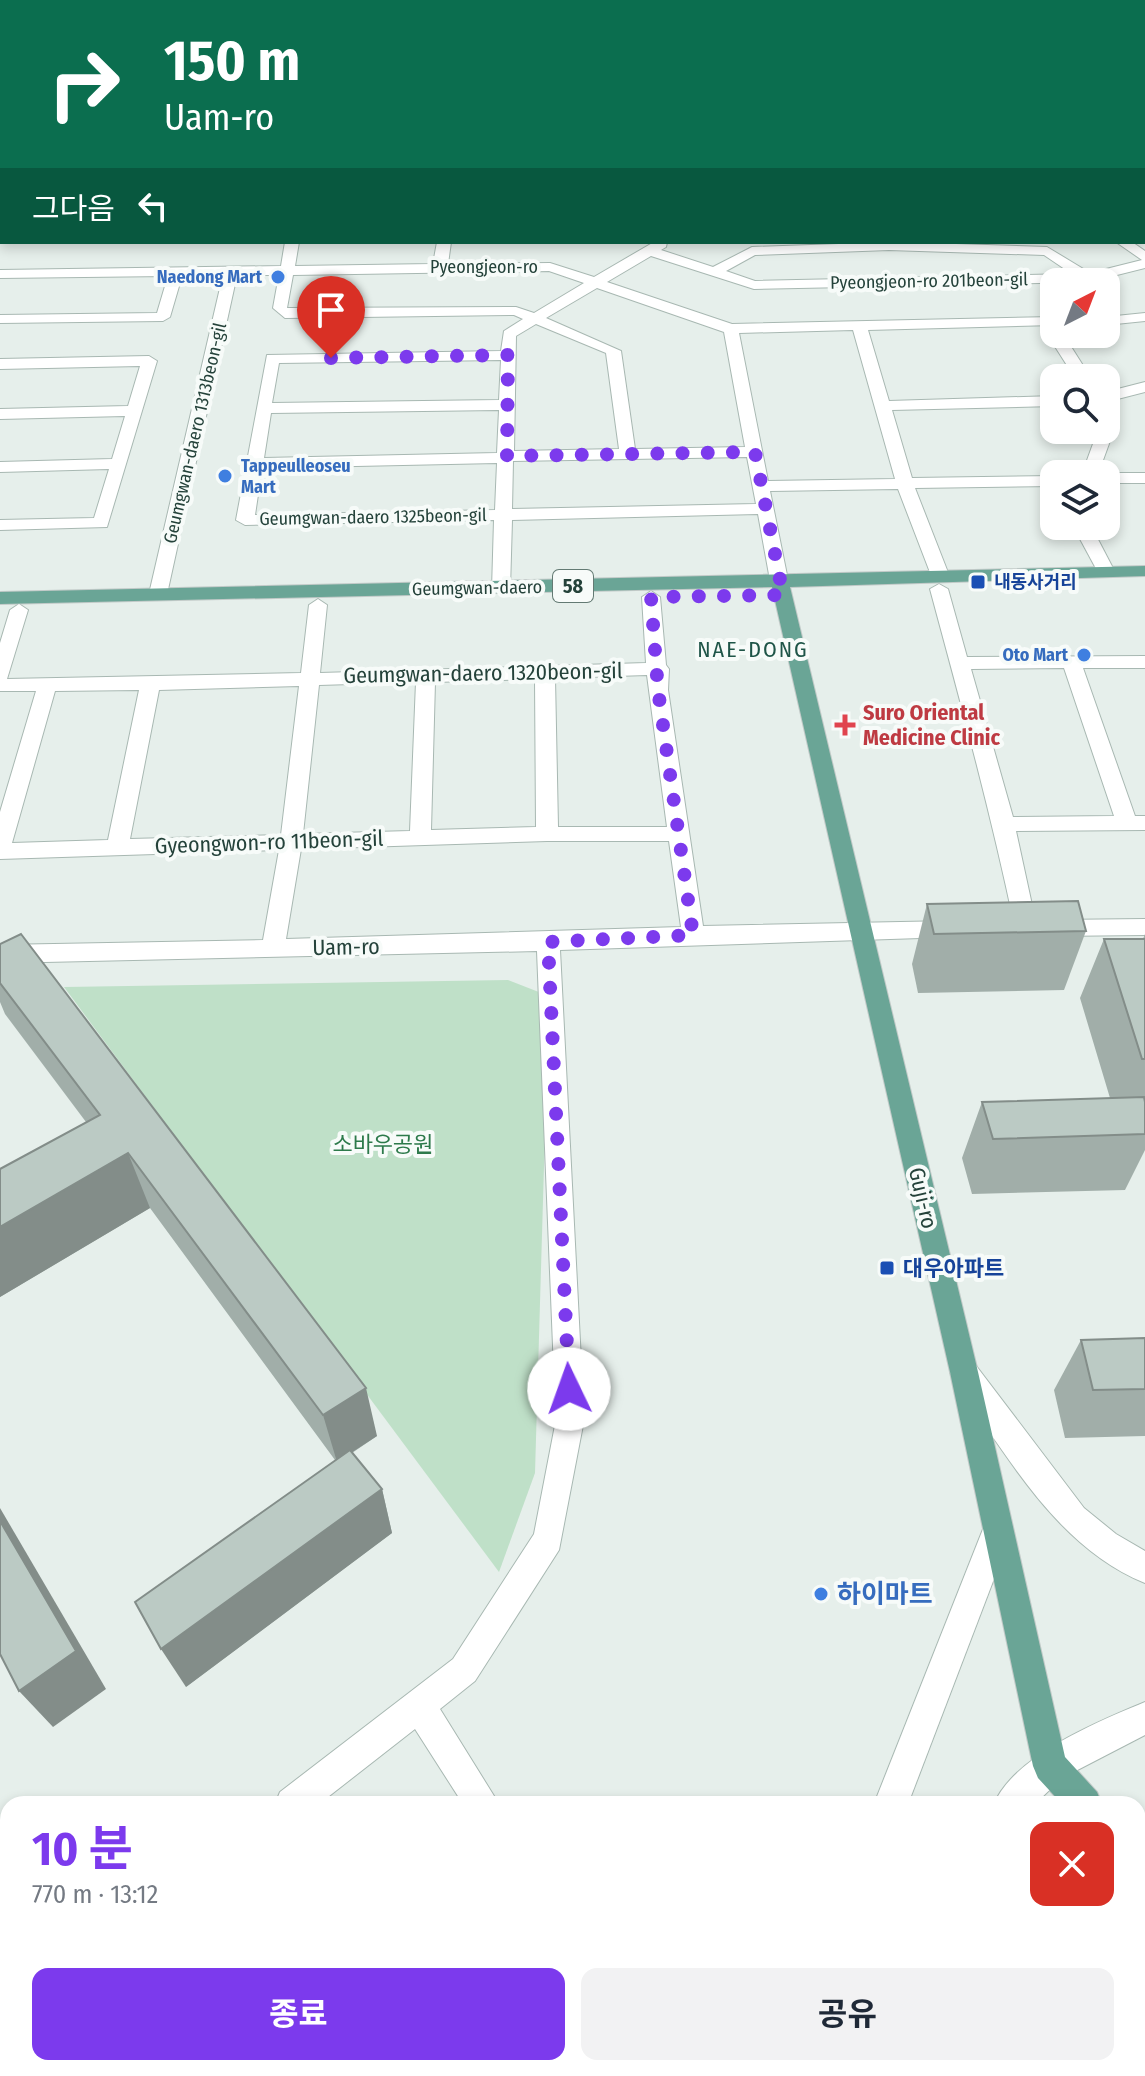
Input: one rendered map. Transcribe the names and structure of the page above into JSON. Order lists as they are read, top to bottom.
{
  "streets": {
    "main road": ["58", "Geumgwan-daero", "Guji-ro"],
    "street": [
      "Pyeongjeon-ro",
      "Pyeongjeon-ro 201beon-gil",
      "Geumgwan-daero 1313beon-gil",
      "Geumgwan-daero 1325beon-gil",
      "Geumgwan-daero 1320beon-gil",
      "Gyeongwon-ro 11beon-gil",
      "Uam-ro"
    ]
  },
  "crossings": [
    ["Pyeongjeon-ro", "Geumgwan-daero 1313beon-gil"],
    ["Pyeongjeon-ro", "Geumgwan-daero 1325beon-gil"],
    ["Pyeongjeon-ro 201beon-gil", "Geumgwan-daero 1325beon-gil"],
    ["Geumgwan-daero 1313beon-gil", "Geumgwan-daero"],
    ["Geumgwan-daero 1325beon-gil", "Geumgwan-daero"],
    ["Geumgwan-daero", "Geumgwan-daero 1320beon-gil"],
    ["Geumgwan-daero", "Guji-ro"],
    ["Geumgwan-daero 1320beon-gil", "Gyeongwon-ro 11beon-gil"],
    ["Geumgwan-daero 1320beon-gil", "Uam-ro"],
    ["Uam-ro", "Guji-ro"]
  ],
  "districts": ["NAE-DONG"],
  "parks": ["소바우공원"],
  "places": {
    "other": [
      "Naedong Mart",
      "Tappeulleoseu Mart",
      "Oto Mart",
      "하이마트"
    ],
    "transit": ["내동사거리", "대우아파트"],
    "health": ["Suro Oriental Medicine Clinic"]
  },
  "north": "top right",
  "page": {
    "turn": ["150 m", "Uam-ro"],
    "then": "그다음",
    "heading": ["10 분", "770 m · 13:12"],
    "buttons": ["종료", "공유"]
  }
}
